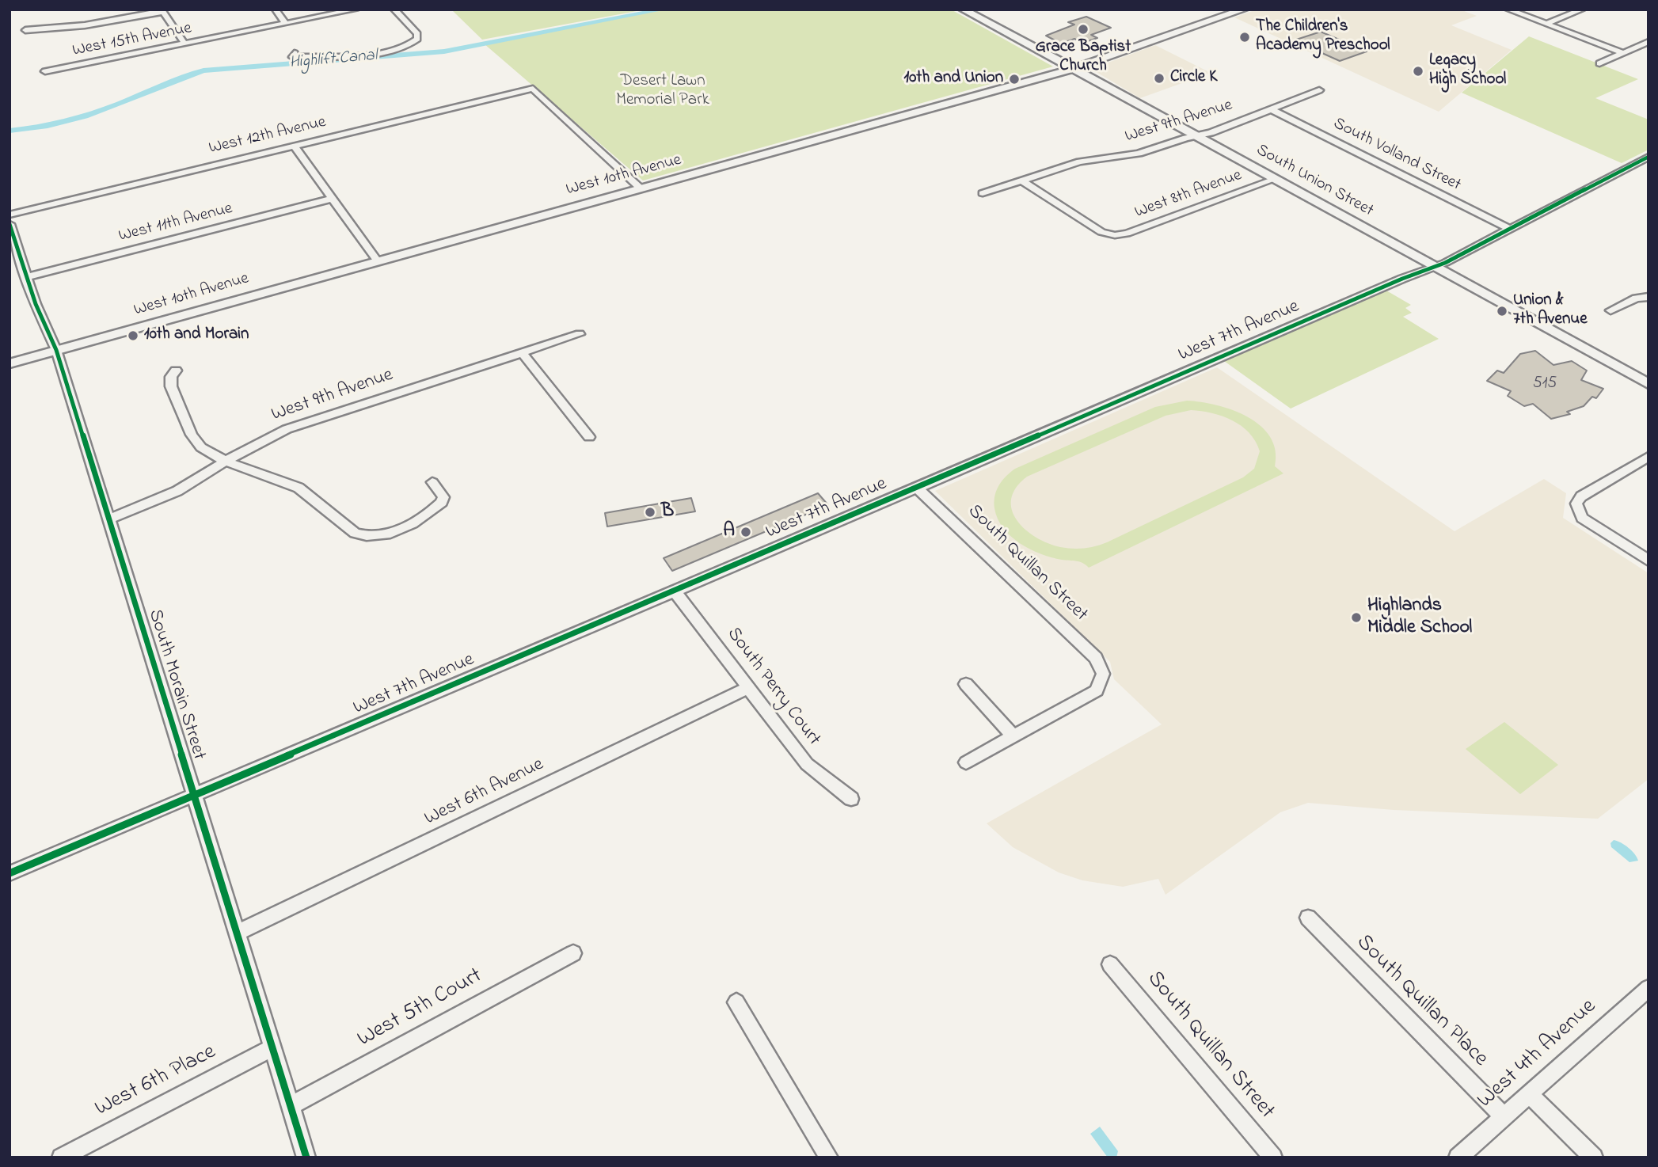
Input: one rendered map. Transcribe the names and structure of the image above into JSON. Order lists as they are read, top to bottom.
{
  "streets": {
    "main road": ["West 10th Avenue", "South Union Street"],
    "street": [
      "West 15th Avenue",
      "West 9th Avenue",
      "West 12th Avenue",
      "South Volland Street",
      "West 8th Avenue",
      "West 11th Avenue",
      "West 7th Avenue",
      "South Quillan Street",
      "South Morain Street",
      "South Perry Court",
      "West 6th Avenue",
      "South Quillan Place",
      "West 5th Court",
      "West 4th Avenue",
      "West 6th Place"
    ]
  },
  "crossings": [
    ["West 9th Avenue", "South Volland Street"],
    ["West 9th Avenue", "South Union Street"],
    ["West 9th Avenue", "West 8th Avenue"],
    ["West 9th Avenue", "South Morain Street"],
    ["West 12th Avenue", "West 10th Avenue"],
    ["South Volland Street", "West 7th Avenue"],
    ["West 10th Avenue", "South Union Street"],
    ["West 10th Avenue", "South Morain Street"],
    ["South Union Street", "West 8th Avenue"],
    ["South Union Street", "West 7th Avenue"],
    ["West 11th Avenue", "South Morain Street"],
    ["West 7th Avenue", "South Quillan Street"],
    ["West 7th Avenue", "South Morain Street"],
    ["West 7th Avenue", "South Perry Court"],
    ["South Morain Street", "West 6th Avenue"],
    ["South Morain Street", "West 5th Court"],
    ["South Morain Street", "West 6th Place"],
    ["South Perry Court", "West 6th Avenue"],
    ["South Quillan Place", "West 4th Avenue"]
  ],
  "water": ["Highlift Canal"],
  "parks": ["Desert Lawn Memorial Park"],
  "places": [
    "Grace Baptist Church",
    "The Children's Academy Preschool",
    "Legacy High School",
    "Circle K",
    "10th and Union",
    "Union & 7th Avenue",
    "10th and Morain",
    "B",
    "A",
    "Highlands Middle School"
  ],
  "house_numbers": ["515"]
}
